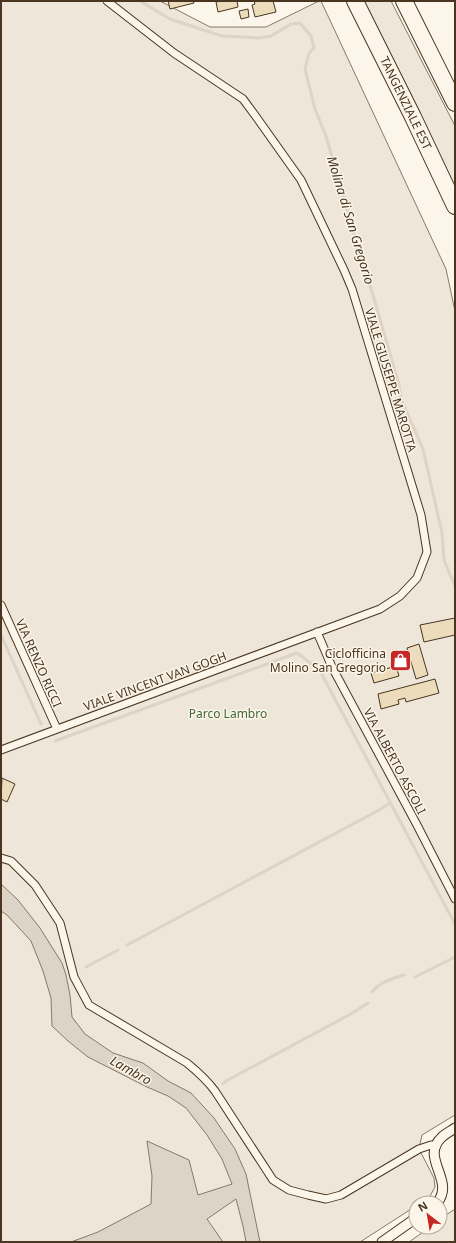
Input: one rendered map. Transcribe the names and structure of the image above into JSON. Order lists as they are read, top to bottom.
{
  "streets": {
    "highway": ["TANGENZIALE EST"],
    "street": [
      "VIALE GIUSEPPE MAROTTA",
      "VIA RENZO RICCI",
      "VIALE VINCENT VAN GOGH",
      "VIA ALBERTO ASCOLI"
    ]
  },
  "crossings": [
    ["VIALE GIUSEPPE MAROTTA", "VIALE VINCENT VAN GOGH"],
    ["VIALE GIUSEPPE MAROTTA", "VIA ALBERTO ASCOLI"],
    ["VIA RENZO RICCI", "VIALE VINCENT VAN GOGH"],
    ["VIALE VINCENT VAN GOGH", "VIA ALBERTO ASCOLI"]
  ],
  "water": ["Molina di San Gregorio", "Lambro"],
  "parks": ["Parco Lambro"],
  "places": {
    "shop": ["Ciclofficina Molino San Gregorio"]
  },
  "north": "top left"
}
